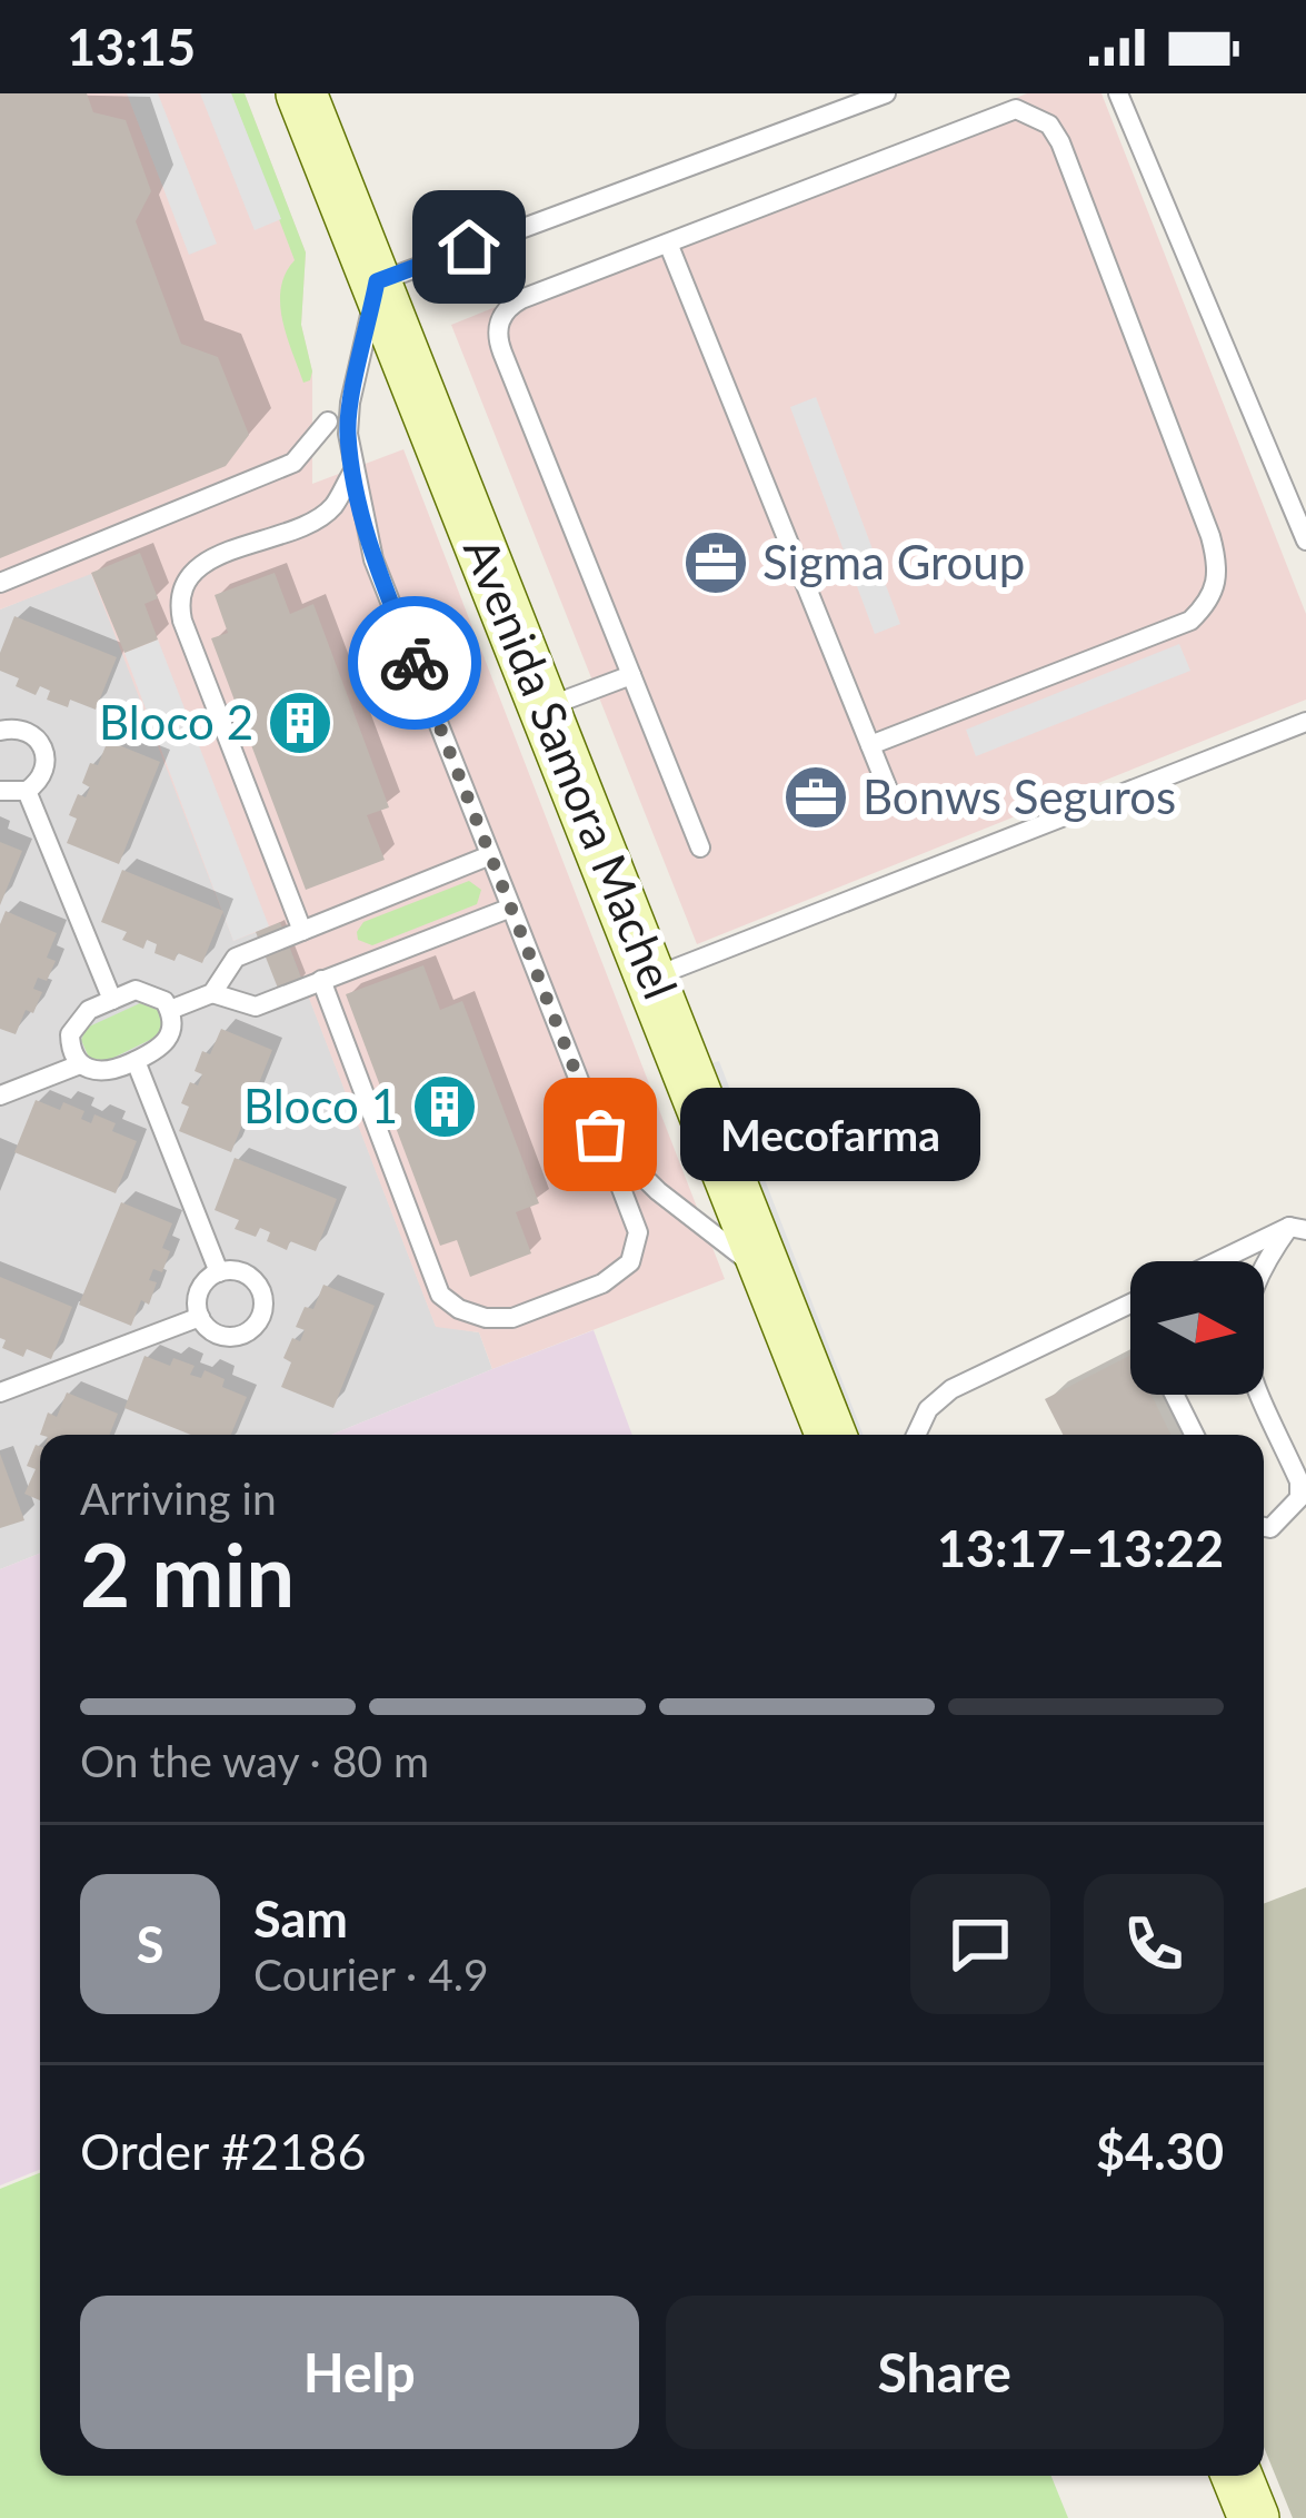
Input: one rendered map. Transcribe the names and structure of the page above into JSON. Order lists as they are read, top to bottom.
{
  "streets": {
    "main road": ["Avenida Samora Machel"]
  },
  "places": {
    "office": ["Sigma Group", "Bonws Seguros"],
    "building": ["Bloco 2", "Bloco 1"],
    "other": ["Mecofarma"]
  },
  "north": "right",
  "page": {
    "status": "13:15",
    "bubble": "Mecofarma",
    "heading": ["2 min", "Arriving in", "13:17–13:22"],
    "panel": [
      "Sam",
      "Courier · 4.9",
      "Order #2186",
      "$4.30"
    ],
    "bar": "On the way · 80 m",
    "round": "S",
    "buttons": ["Help", "Share"]
  }
}
